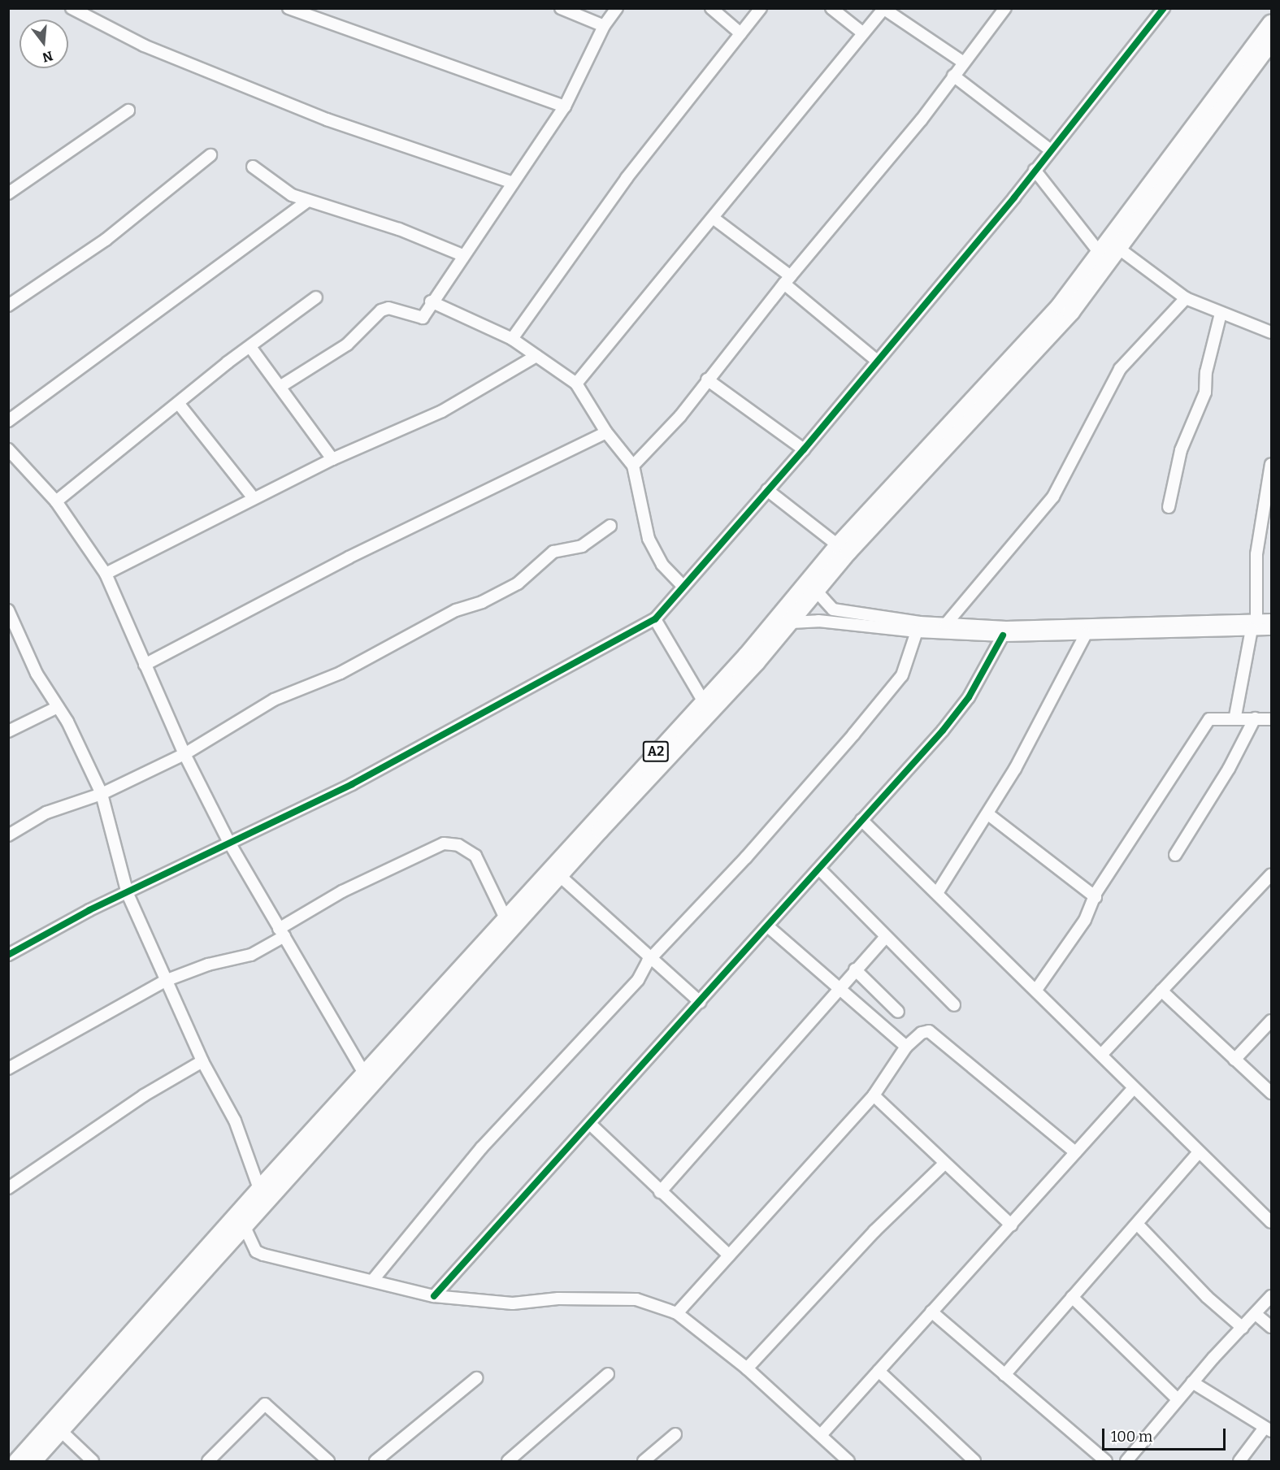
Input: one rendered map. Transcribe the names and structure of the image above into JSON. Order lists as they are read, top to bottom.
{
  "streets": {
    "highway": ["A2"]
  },
  "scale_bar": "100 m",
  "north": "bottom"
}
